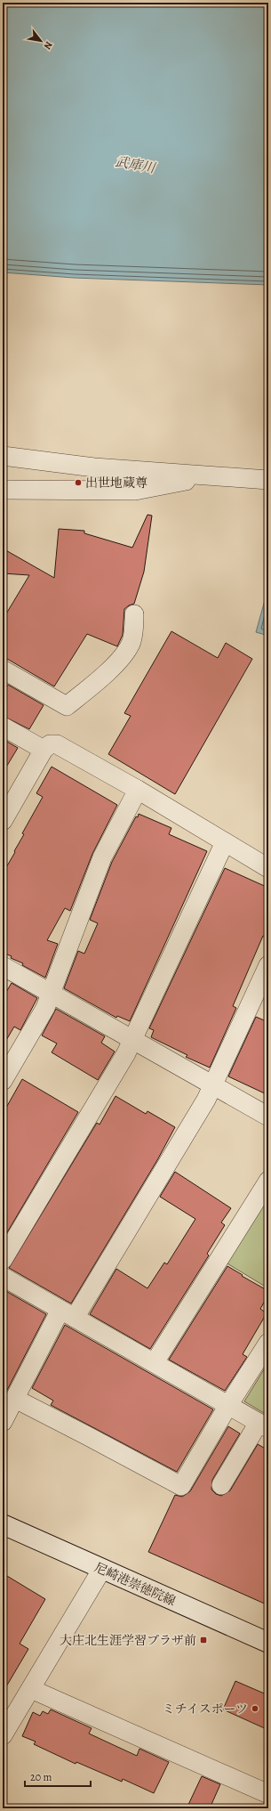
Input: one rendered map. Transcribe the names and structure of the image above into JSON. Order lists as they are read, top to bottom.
{
  "streets": {
    "main road": ["尼崎港崇徳院線"]
  },
  "water": ["武庫川"],
  "places": {
    "other": ["出世地蔵尊", "ミチイスポーツ"],
    "transit": ["大庄北生涯学習プラザ前"]
  },
  "scale_bar": "20 m",
  "north": "bottom right"
}
